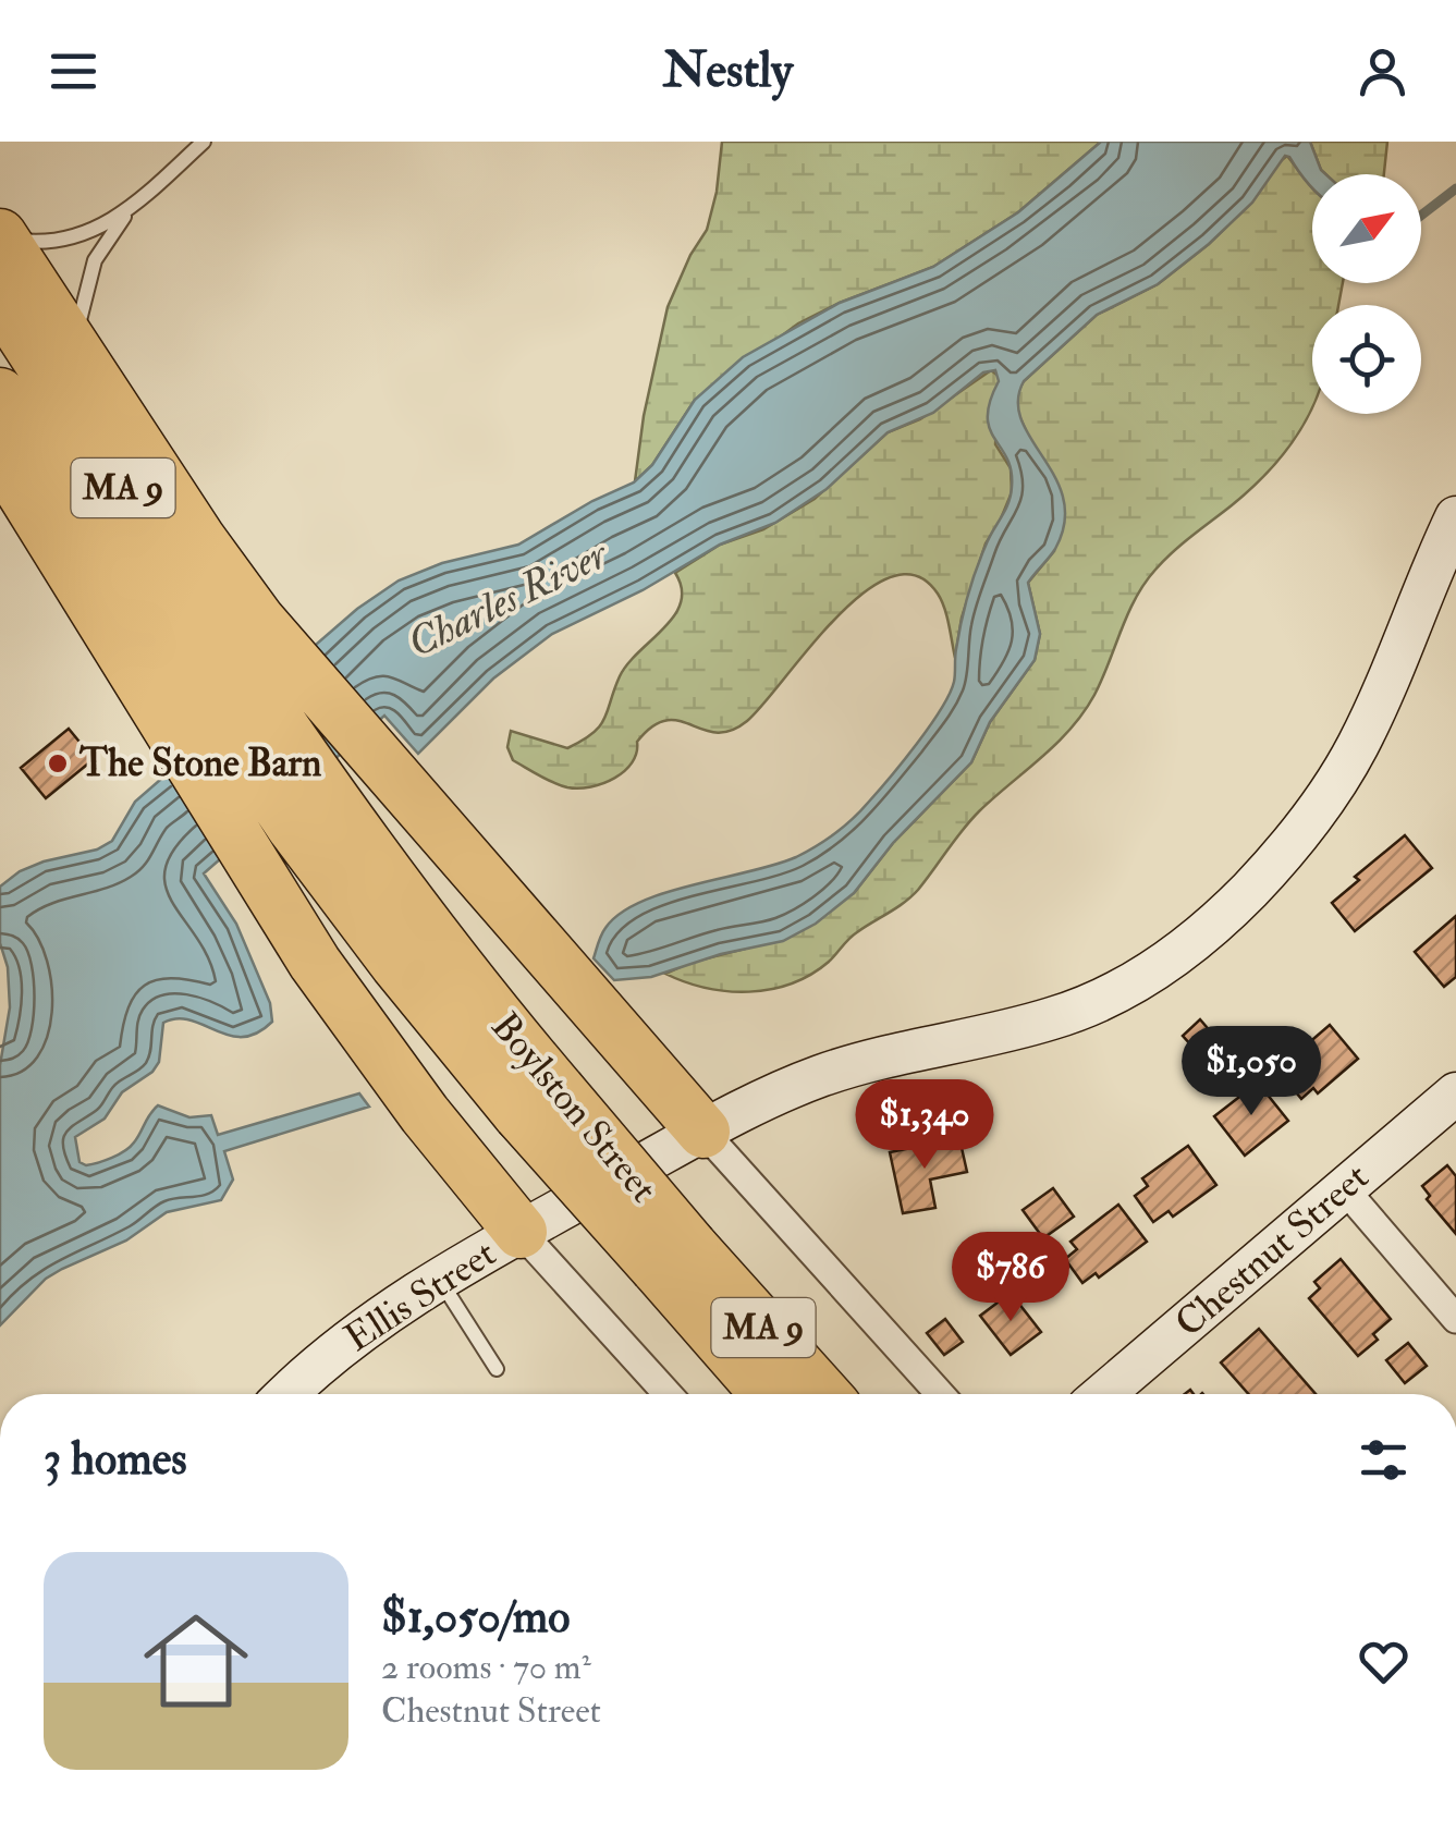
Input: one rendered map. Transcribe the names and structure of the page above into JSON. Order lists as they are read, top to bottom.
{
  "streets": {
    "highway": ["MA 9", "Boylston Street"],
    "main road": ["Chestnut Street", "Ellis Street"]
  },
  "crossings": [
    ["MA 9", "Boylston Street"]
  ],
  "water": ["Charles River"],
  "places": ["The Stone Barn"],
  "north": "top right",
  "page": {
    "header": "Nestly",
    "price": ["$1,050", "$1,340", "$786"],
    "heading": "3 homes",
    "list": [
      {
        "name": "$1,050/mo",
        "note": "2 rooms · 70 m² · Chestnut Street"
      }
    ]
  }
}
